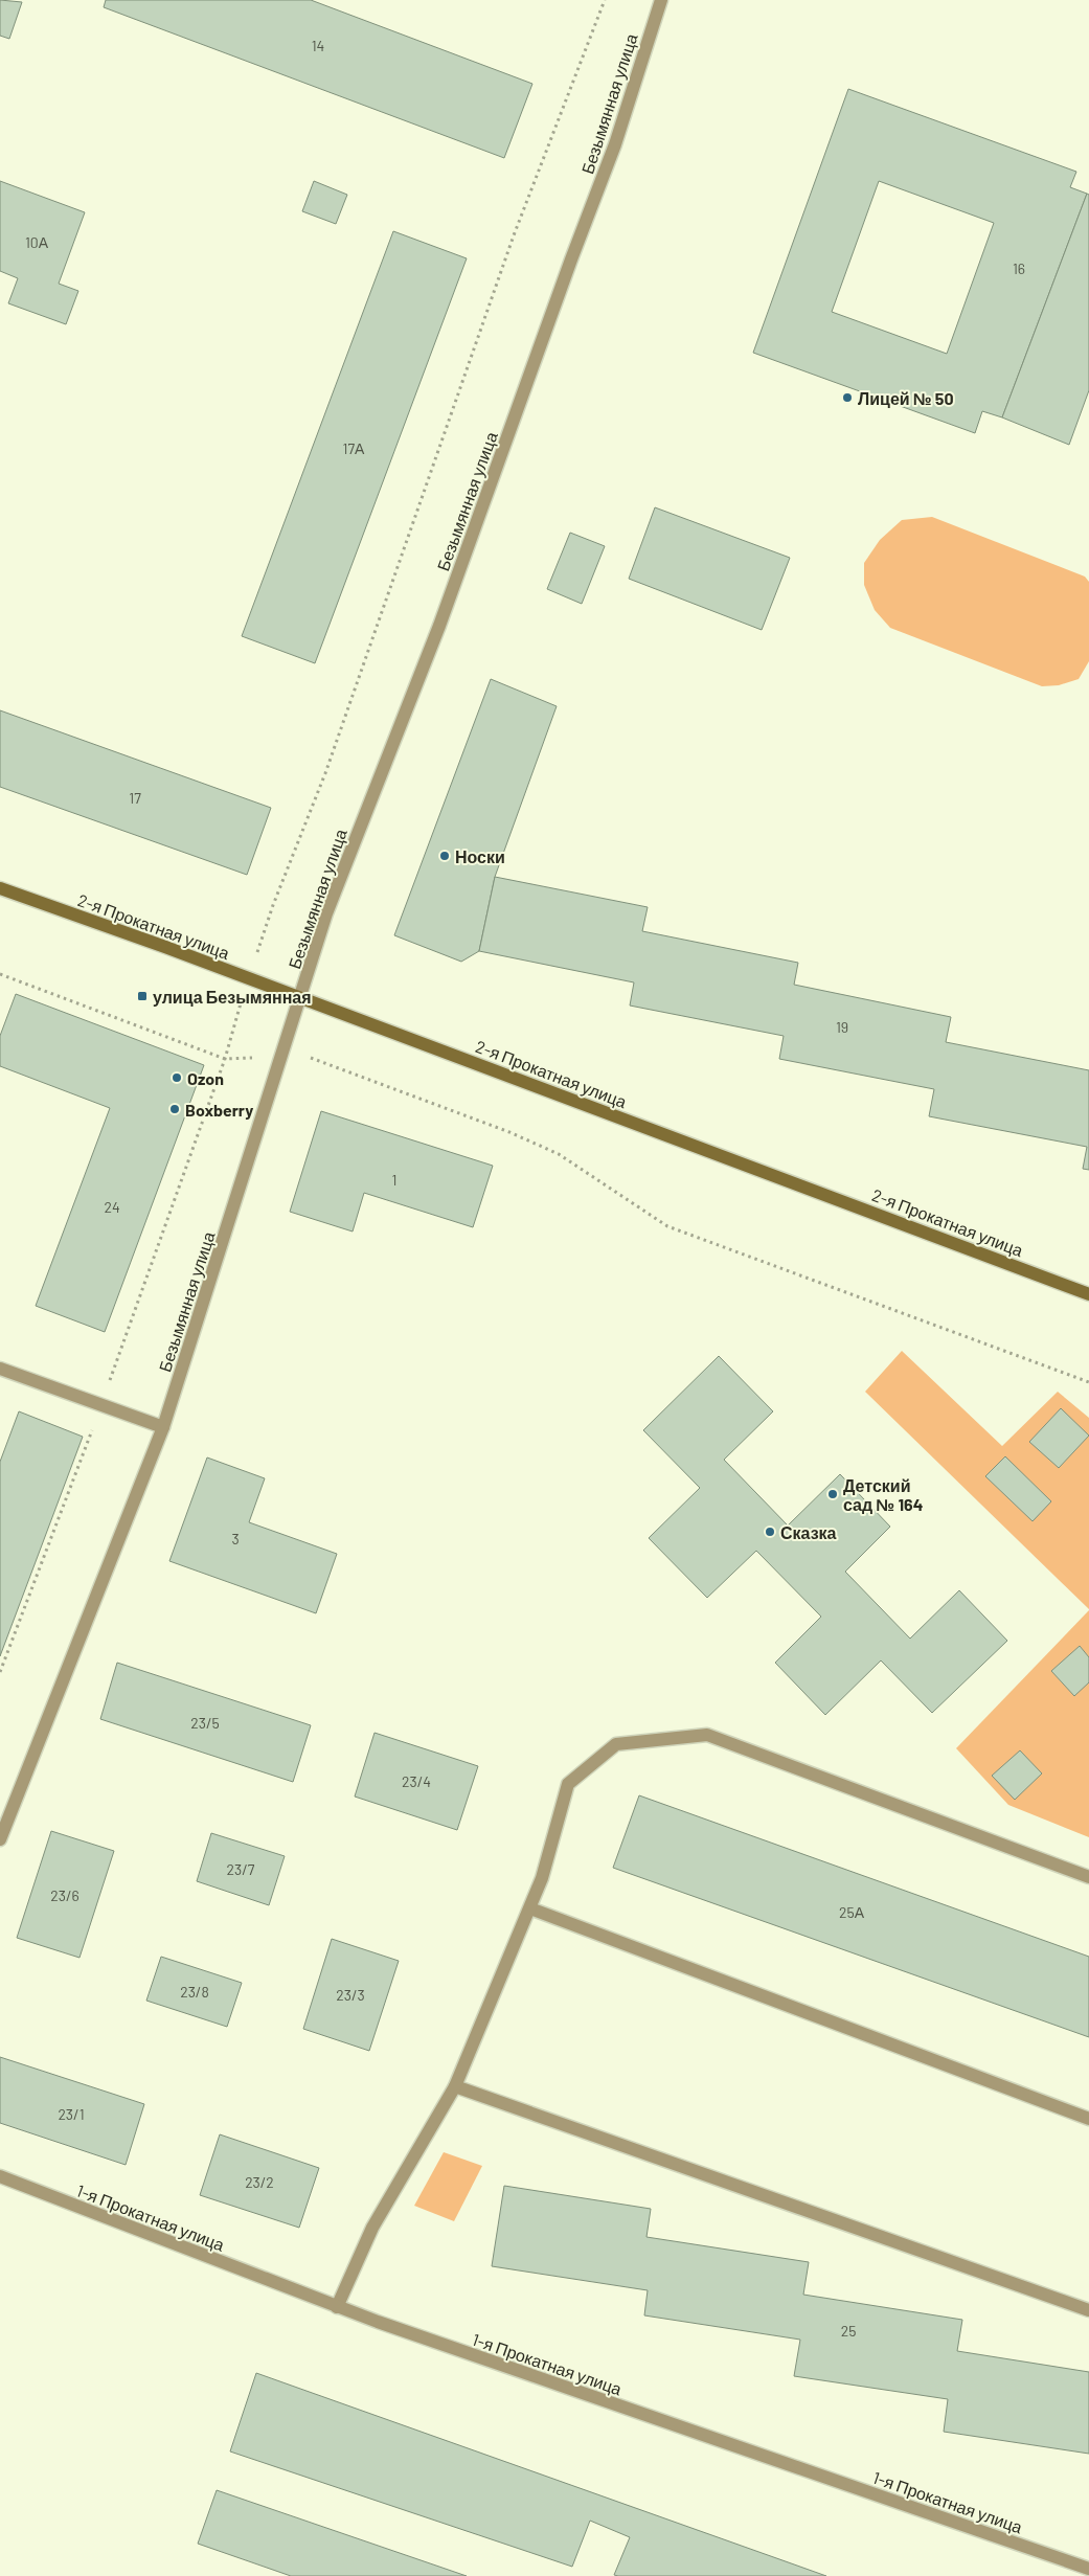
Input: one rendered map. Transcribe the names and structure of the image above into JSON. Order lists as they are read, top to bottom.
{
  "streets": {
    "street": ["Безымянная улица", "2-я Прокатная улица", "1-я Прокатная улица"]
  },
  "crossings": [
    ["Безымянная улица", "2-я Прокатная улица"]
  ],
  "places": {
    "other": [
      "Лицей № 50",
      "Носки",
      "Ozon",
      "Boxberry",
      "Детский сад № 164",
      "Сказка"
    ],
    "transit": ["улица Безымянная"]
  },
  "house_numbers": [
    "14",
    "10А",
    "16",
    "17А",
    "17",
    "19",
    "1",
    "24",
    "3",
    "23/5",
    "23/4",
    "23/7",
    "23/6",
    "25А",
    "23/8",
    "23/3",
    "23/1",
    "23/2",
    "25"
  ]
}
